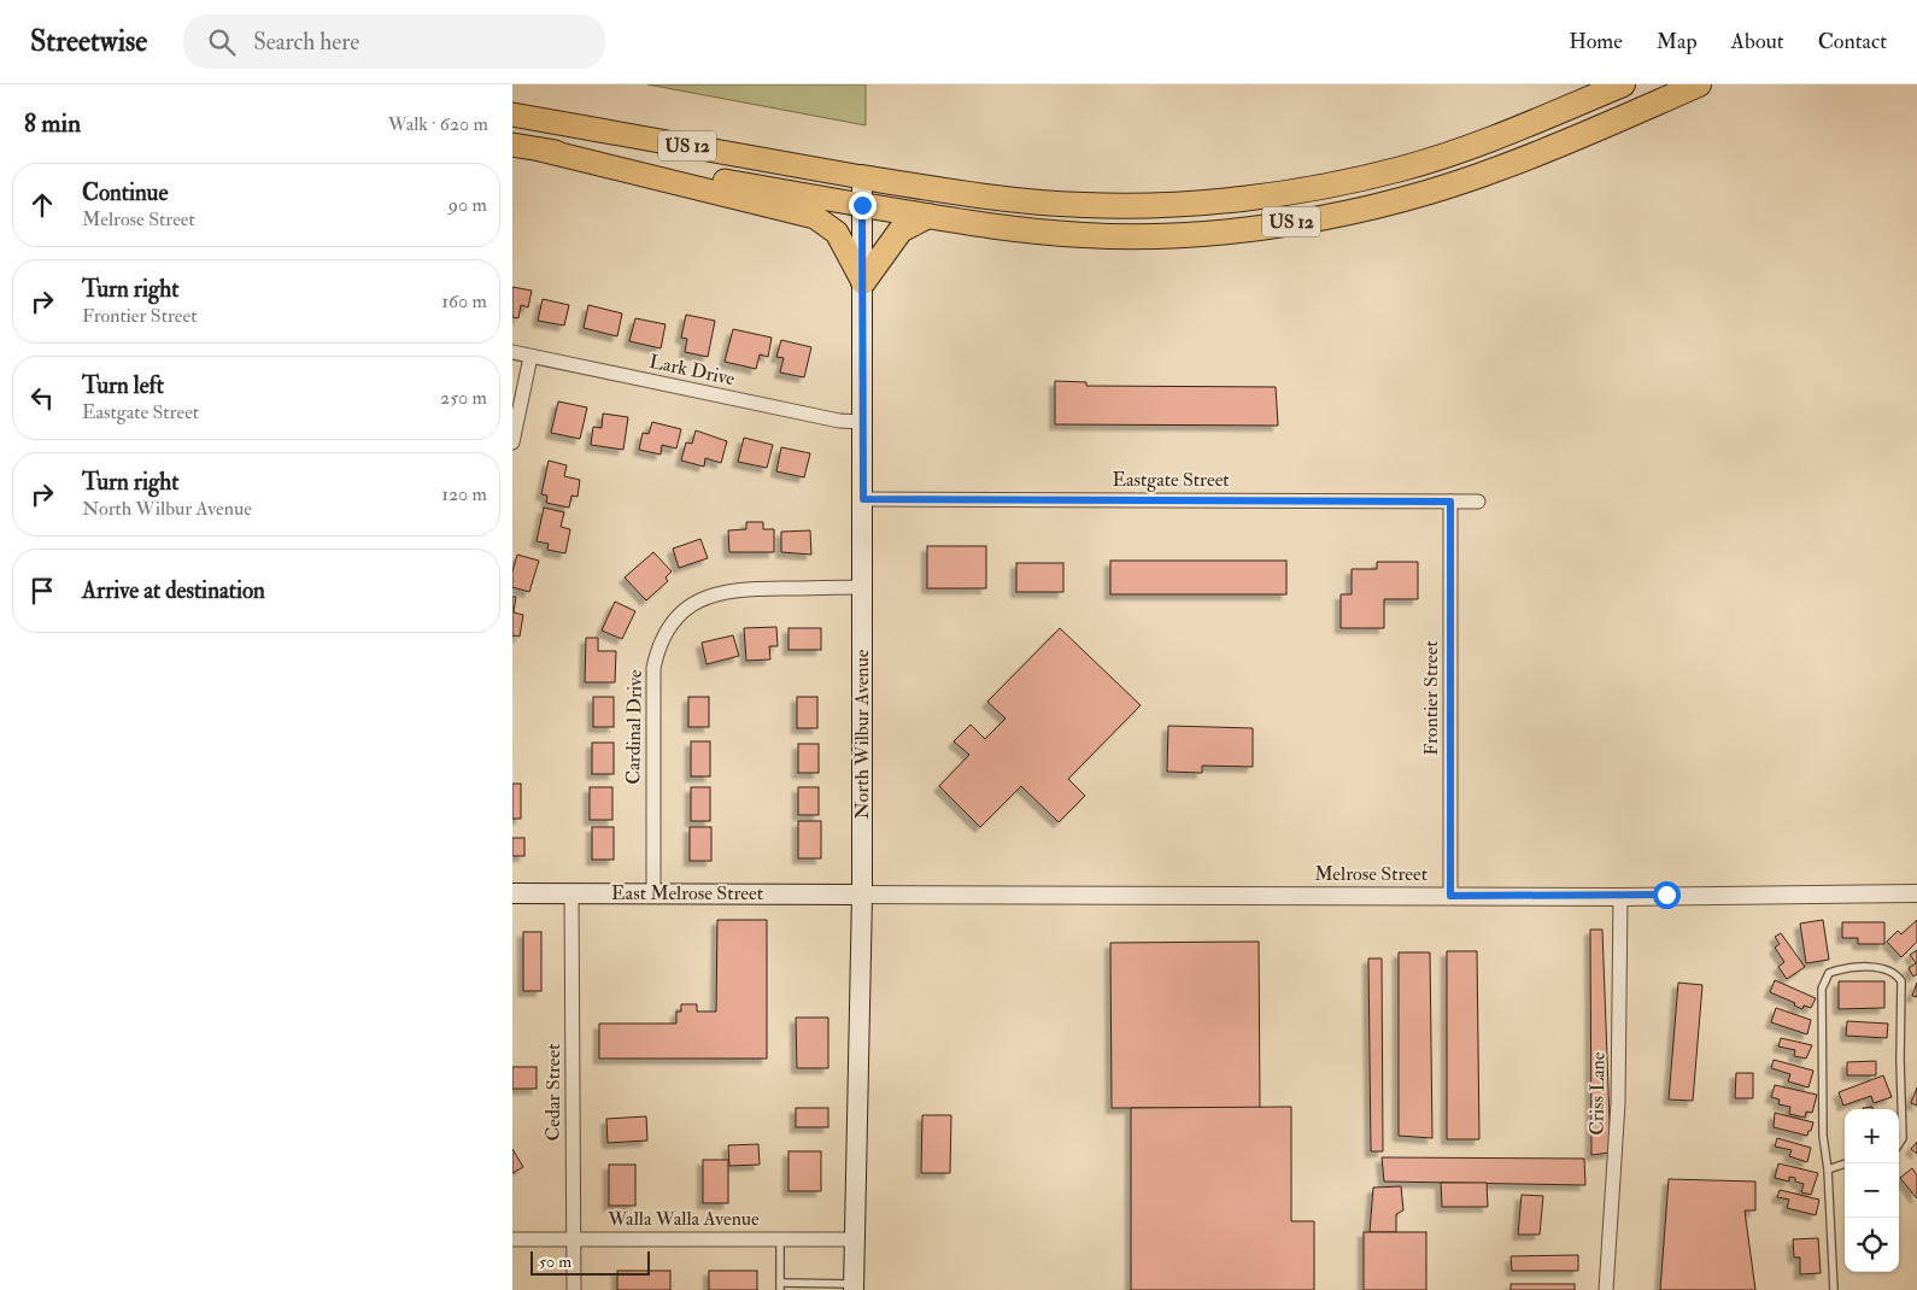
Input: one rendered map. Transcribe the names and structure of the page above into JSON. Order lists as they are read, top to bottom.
{
  "streets": {
    "highway": ["US 12"],
    "main road": ["North Wilbur Avenue", "East Melrose Street"],
    "street": [
      "Lark Drive",
      "Eastgate Street",
      "Frontier Street",
      "Cardinal Drive",
      "Melrose Street",
      "Cedar Street",
      "Criss Lane",
      "Walla Walla Avenue"
    ]
  },
  "crossings": [
    ["US 12", "North Wilbur Avenue"],
    ["Lark Drive", "North Wilbur Avenue"],
    ["Eastgate Street", "Frontier Street"],
    ["Eastgate Street", "North Wilbur Avenue"],
    ["Frontier Street", "Melrose Street"],
    ["Cardinal Drive", "North Wilbur Avenue"],
    ["Cardinal Drive", "East Melrose Street"],
    ["North Wilbur Avenue", "Melrose Street"],
    ["North Wilbur Avenue", "East Melrose Street"],
    ["North Wilbur Avenue", "Walla Walla Avenue"],
    ["Melrose Street", "East Melrose Street"],
    ["Melrose Street", "Criss Lane"],
    ["East Melrose Street", "Cedar Street"],
    ["Cedar Street", "Walla Walla Avenue"]
  ],
  "scale_bar": "50 m",
  "page": {
    "header": "Streetwise",
    "search": "Search here",
    "nav": [
      "Home",
      "Map",
      "About",
      "Contact"
    ],
    "heading": ["8 min", "Walk · 620 m"],
    "list": [
      ["Continue", "Melrose Street", "90 m"],
      ["Turn right", "Frontier Street", "160 m"],
      ["Turn left", "Eastgate Street", "250 m"],
      ["Turn right", "North Wilbur Avenue", "120 m"],
      "Arrive at destination"
    ],
    "map_buttons": ["+", "−"],
    "scale": "50 m"
  }
}
